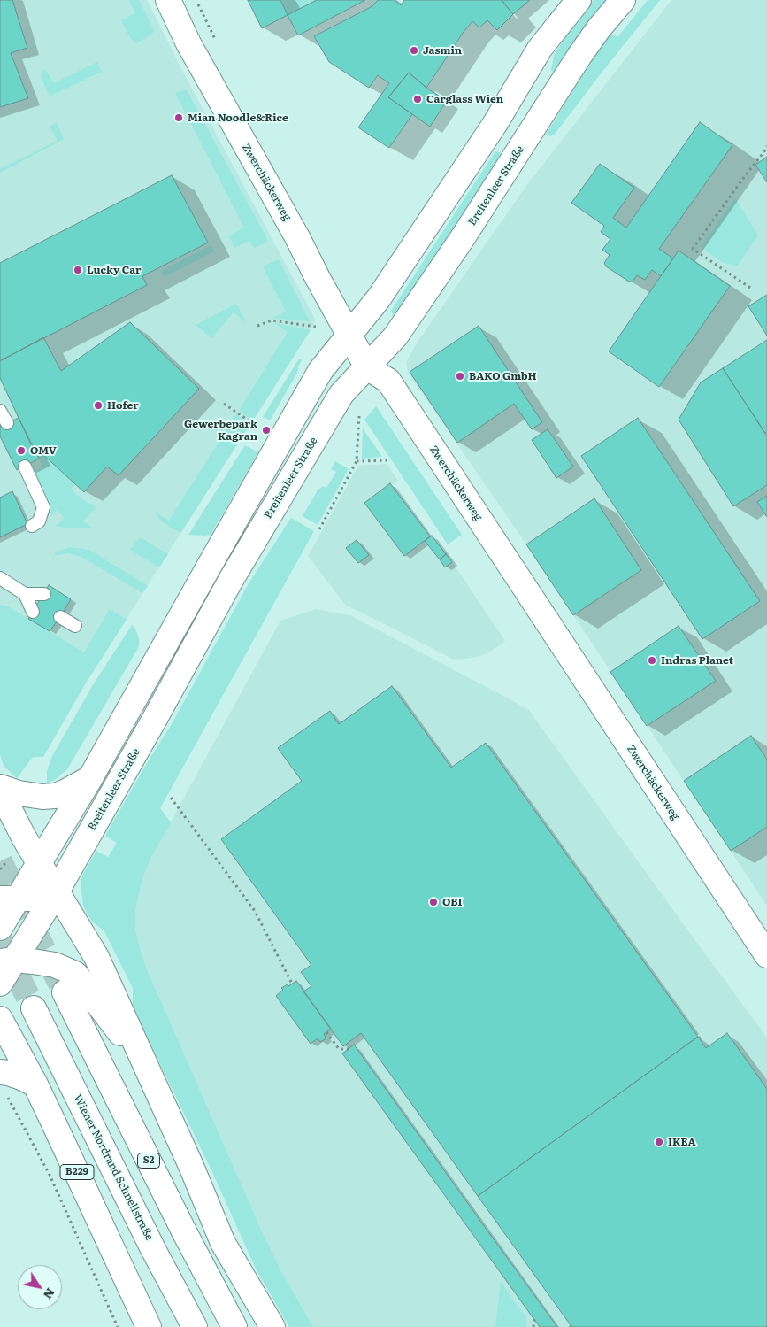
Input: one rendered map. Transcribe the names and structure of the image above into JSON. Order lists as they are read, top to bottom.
{
  "streets": {
    "main road": [
      "Zwerchäckerweg",
      "Breitenleer Straße",
      "S2",
      "Wiener Nordrand Schnellstraße",
      "B229"
    ]
  },
  "crossings": [
    ["Zwerchäckerweg", "Breitenleer Straße"]
  ],
  "places": [
    "Jasmin",
    "Carglass Wien",
    "Mian Noodle&Rice",
    "Lucky Car",
    "BAKO GmbH",
    "Hofer",
    "Gewerbepark Kagran",
    "OMV",
    "Indras Planet",
    "OBI",
    "IKEA"
  ],
  "north": "bottom right"
}
